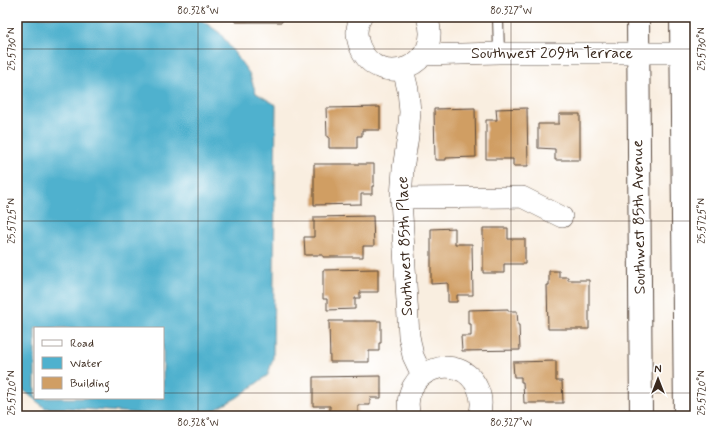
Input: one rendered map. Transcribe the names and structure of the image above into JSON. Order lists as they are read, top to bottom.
{
  "streets": {
    "street": ["Southwest 209th Terrace", "Southwest 85th Avenue", "Southwest 85th Place"]
  },
  "crossings": [
    ["Southwest 209th Terrace", "Southwest 85th Avenue"]
  ],
  "legend": ["Road", "Water", "Building"],
  "north": "top",
  "coordinates": [
    "80.328°W",
    "80.327°W",
    "25.5730°N",
    "25.5725°N",
    "25.5720°N"
  ]
}
